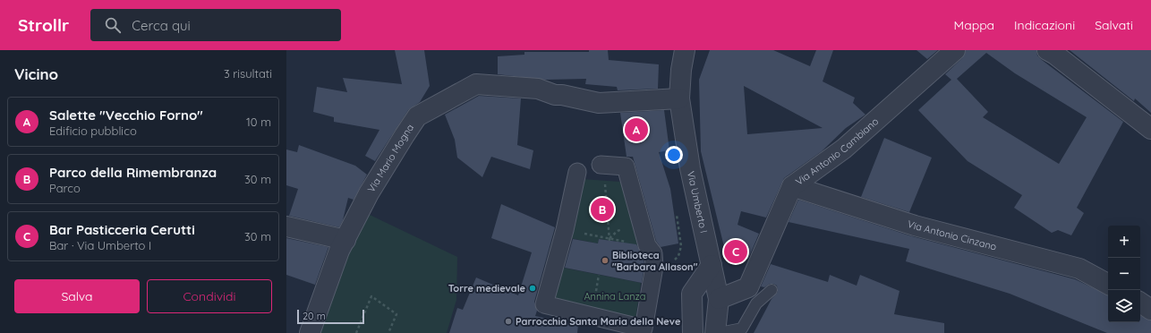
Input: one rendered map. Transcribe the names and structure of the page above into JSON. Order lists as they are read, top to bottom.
{
  "streets": {
    "street": [
      "Via Antonio Cambiano",
      "Via Mario Mogna",
      "Via Umberto I",
      "Via Antonio Cinzano"
    ]
  },
  "crossings": [
    ["Via Antonio Cambiano", "Via Umberto I"],
    ["Via Antonio Cambiano", "Via Antonio Cinzano"],
    ["Via Mario Mogna", "Via Umberto I"]
  ],
  "parks": ["Annina Lanza"],
  "places": ["Biblioteca \"Barbara Allason\"", "Torre medievale", "Parrocchia Santa Maria della Neve"],
  "scale_bar": "20 m",
  "page": {
    "header": "Strollr",
    "search": "Cerca qui",
    "nav": ["Mappa", "Indicazioni", "Salvati"],
    "heading": ["Vicino", "3 risultati"],
    "list": [
      {
        "mark": "A",
        "name": "Salette \"Vecchio Forno\"",
        "note": "Edificio pubblico",
        "value": "10 m"
      },
      {
        "mark": "B",
        "name": "Parco della Rimembranza",
        "note": "Parco",
        "value": "30 m"
      },
      {
        "mark": "C",
        "name": "Bar Pasticceria Cerutti",
        "note": "Bar · Via Umberto I",
        "value": "30 m"
      }
    ],
    "pins": ["A", "B", "C"],
    "map_buttons": ["+", "−"],
    "buttons": ["Salva", "Condividi"],
    "scale": "20 m"
  }
}
